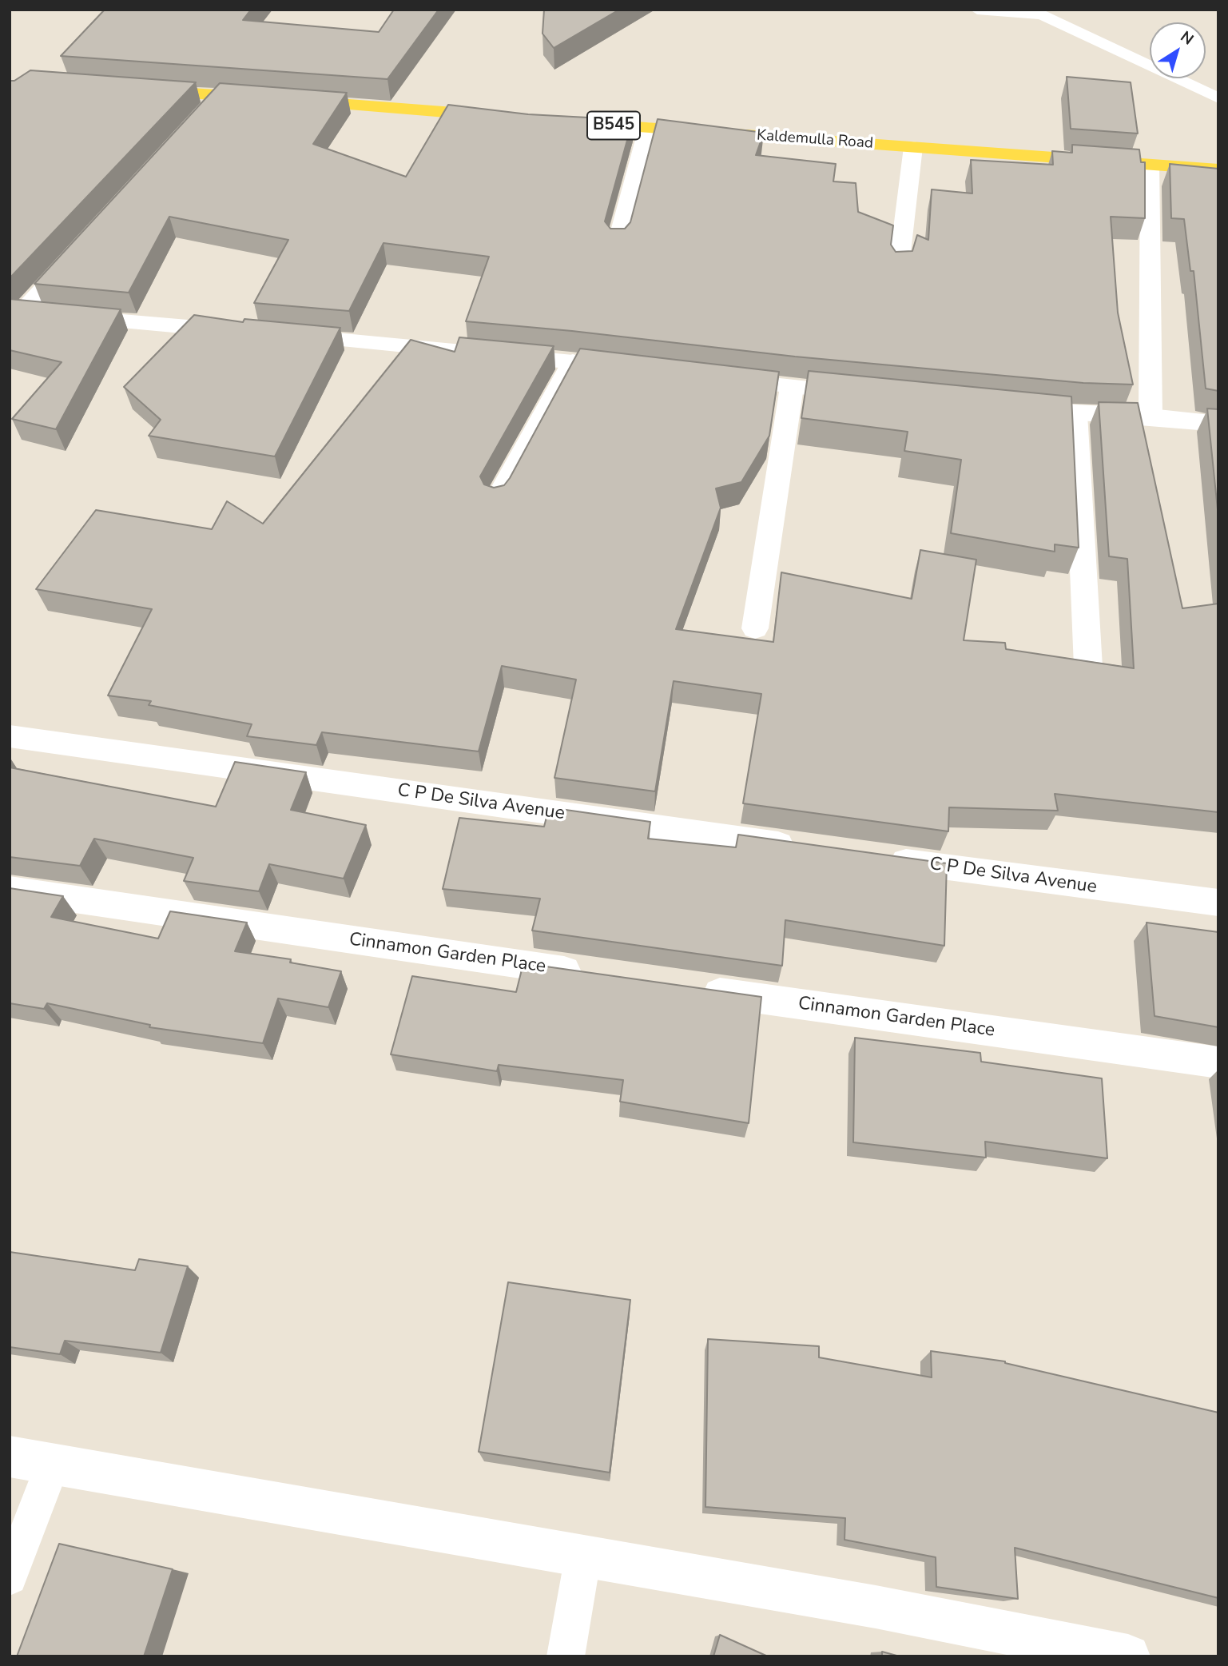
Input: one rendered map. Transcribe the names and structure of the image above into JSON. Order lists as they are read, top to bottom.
{
  "streets": {
    "main road": ["B545", "Kaldemulla Road"],
    "street": ["C P De Silva Avenue", "Cinnamon Garden Place"]
  },
  "north": "top right"
}
